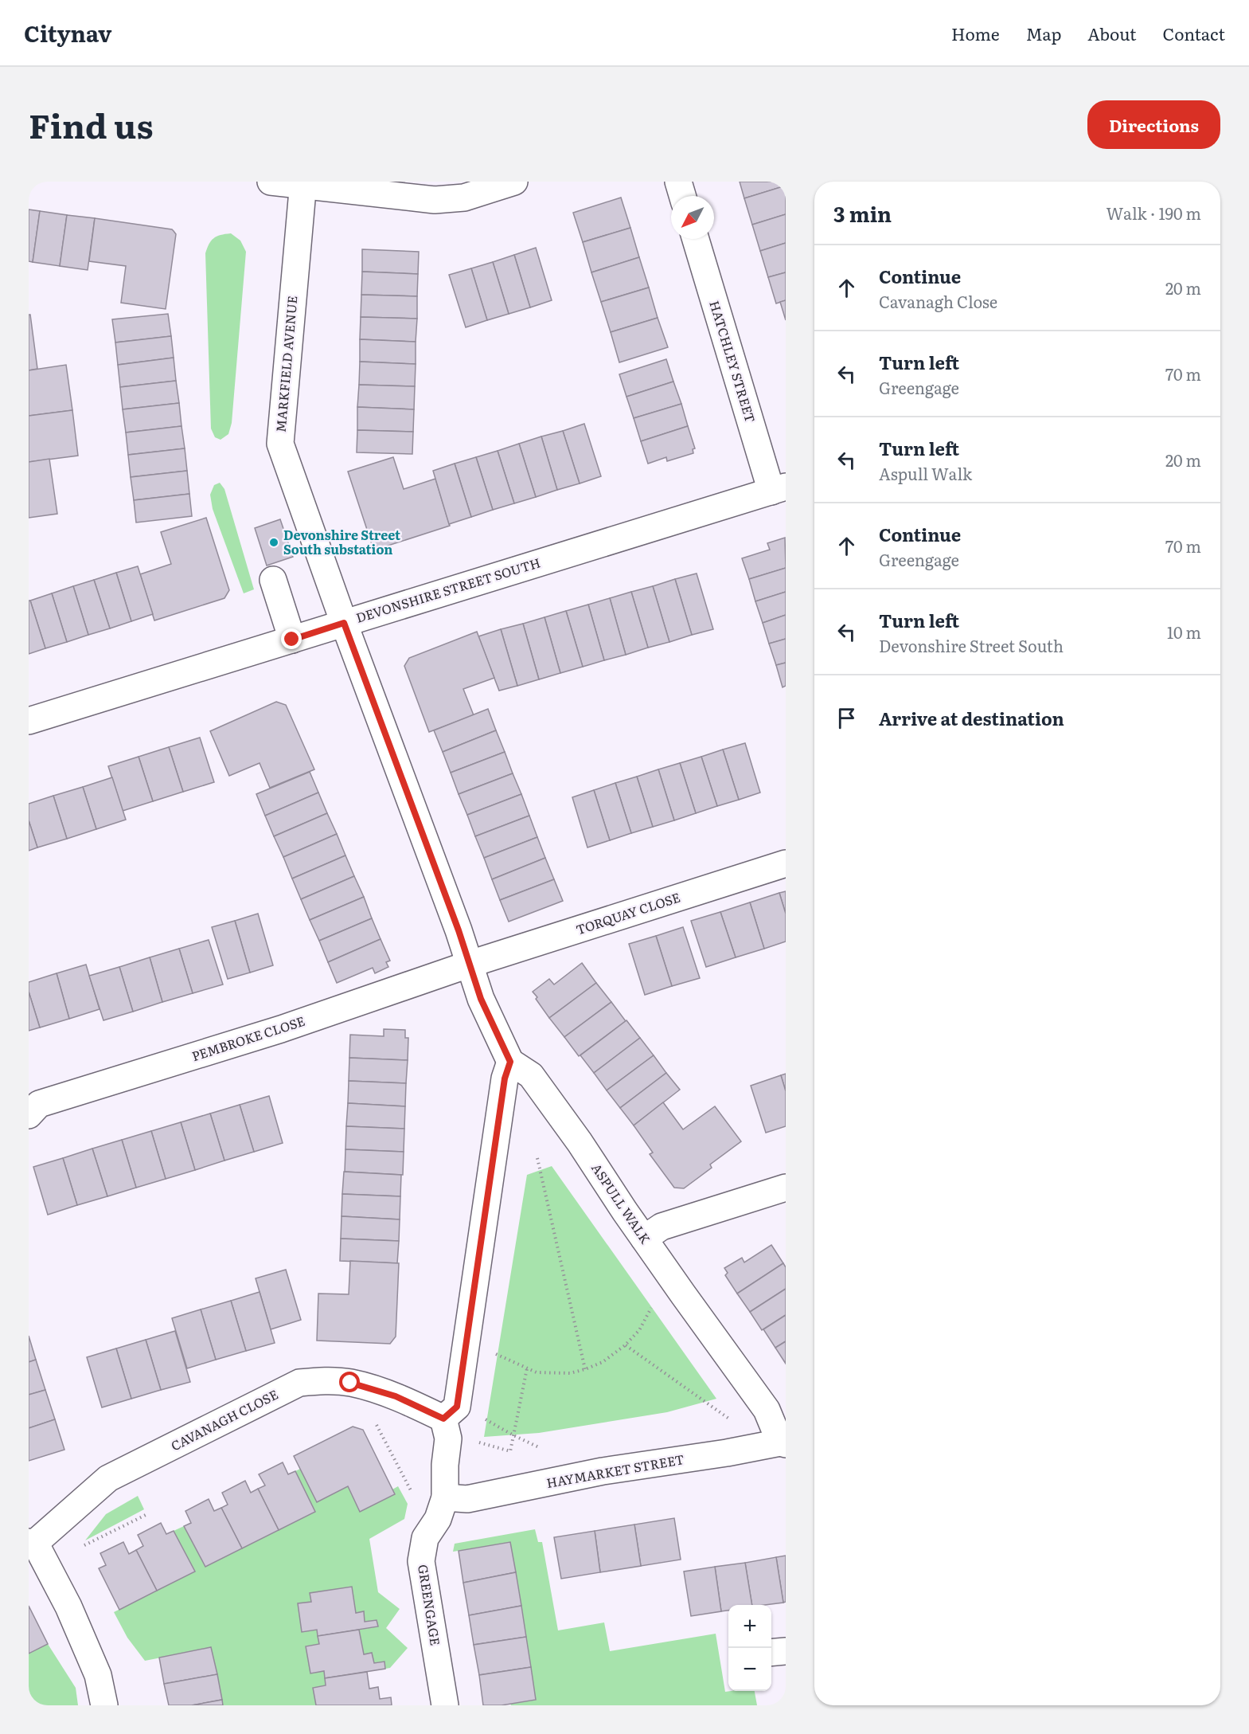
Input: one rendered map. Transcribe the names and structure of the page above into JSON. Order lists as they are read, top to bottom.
{
  "streets": {
    "street": [
      "HATCHLEY STREET",
      "MARKFIELD AVENUE",
      "DEVONSHIRE STREET SOUTH",
      "TORQUAY CLOSE",
      "PEMBROKE CLOSE",
      "ASPULL WALK",
      "CAVANAGH CLOSE",
      "HAYMARKET STREET",
      "GREENGAGE"
    ]
  },
  "crossings": [
    ["HATCHLEY STREET", "DEVONSHIRE STREET SOUTH"],
    ["MARKFIELD AVENUE", "DEVONSHIRE STREET SOUTH"],
    ["TORQUAY CLOSE", "PEMBROKE CLOSE"],
    ["ASPULL WALK", "HAYMARKET STREET"],
    ["CAVANAGH CLOSE", "GREENGAGE"],
    ["HAYMARKET STREET", "GREENGAGE"]
  ],
  "places": ["Devonshire Street South substation"],
  "north": "bottom left",
  "page": {
    "header": "Citynav",
    "nav": [
      "Home",
      "Map",
      "About",
      "Contact"
    ],
    "title": "Find us",
    "buttons": "Directions",
    "heading": ["3 min", "Walk · 190 m"],
    "list": [
      ["Continue", "Cavanagh Close", "20 m"],
      ["Turn left", "Greengage", "70 m"],
      ["Turn left", "Aspull Walk", "20 m"],
      ["Continue", "Greengage", "70 m"],
      ["Turn left", "Devonshire Street South", "10 m"],
      "Arrive at destination"
    ],
    "map_buttons": ["+", "−"]
  }
}
